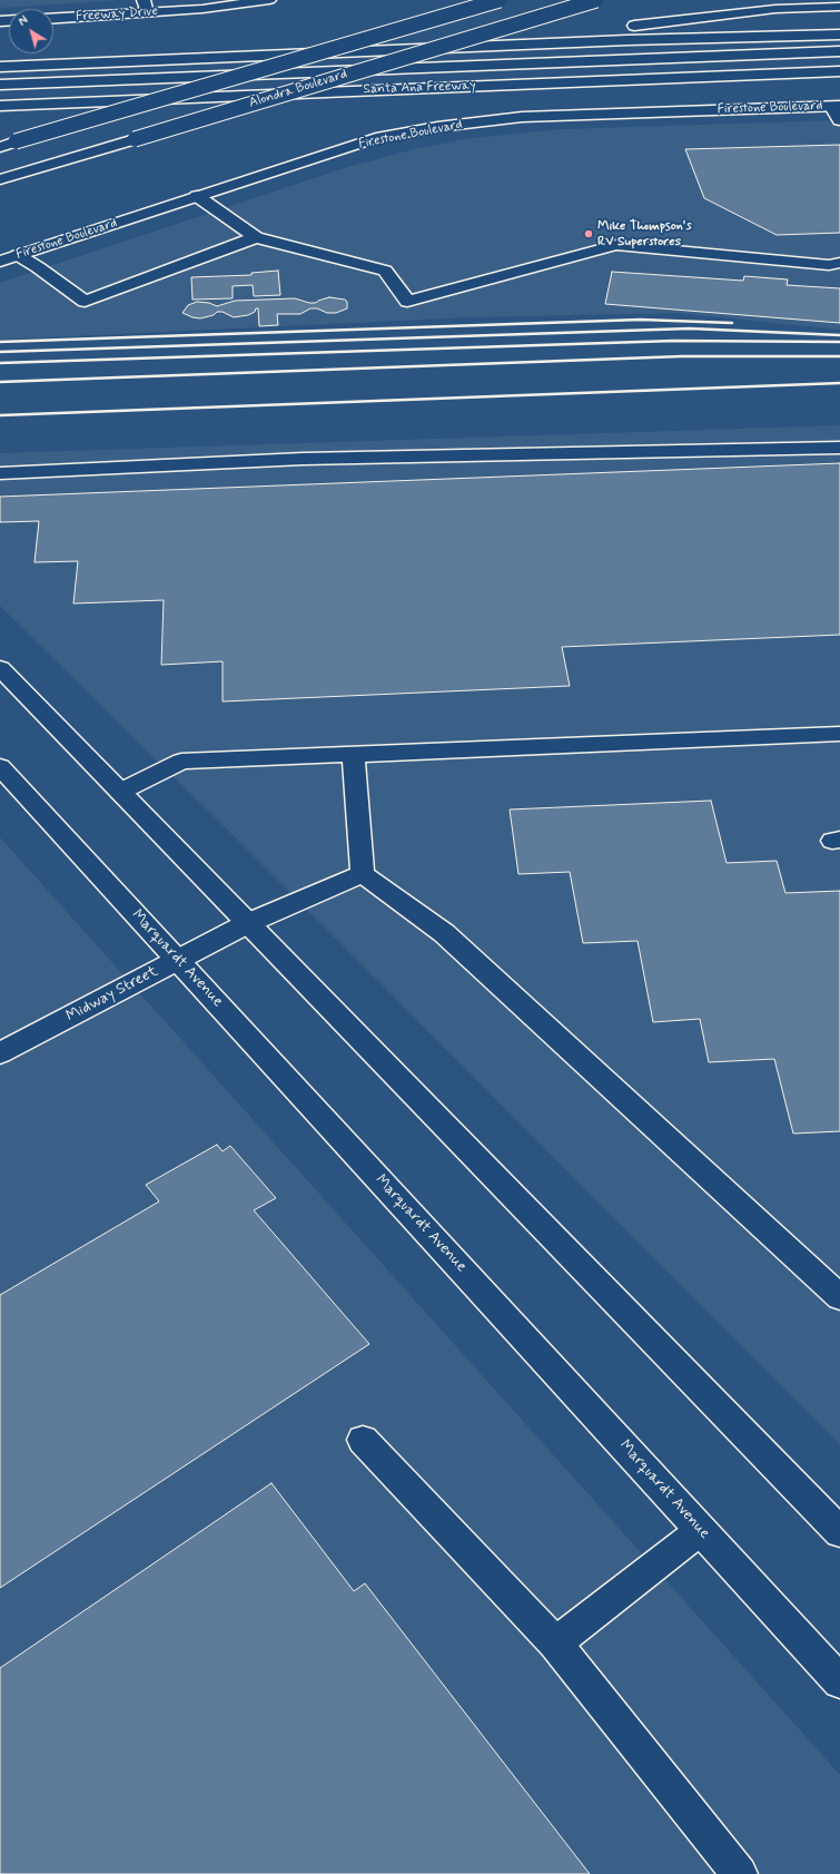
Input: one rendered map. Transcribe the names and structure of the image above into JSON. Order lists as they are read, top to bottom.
{
  "streets": {
    "main road": [
      "Freeway Drive",
      "Santa Ana Freeway",
      "Alondra Boulevard",
      "Firestone Boulevard",
      "Marquardt Avenue",
      "Midway Street"
    ]
  },
  "crossings": [
    ["Marquardt Avenue", "Midway Street"]
  ],
  "places": ["Mike Thompson's RV Superstores"],
  "north": "top left"
}
